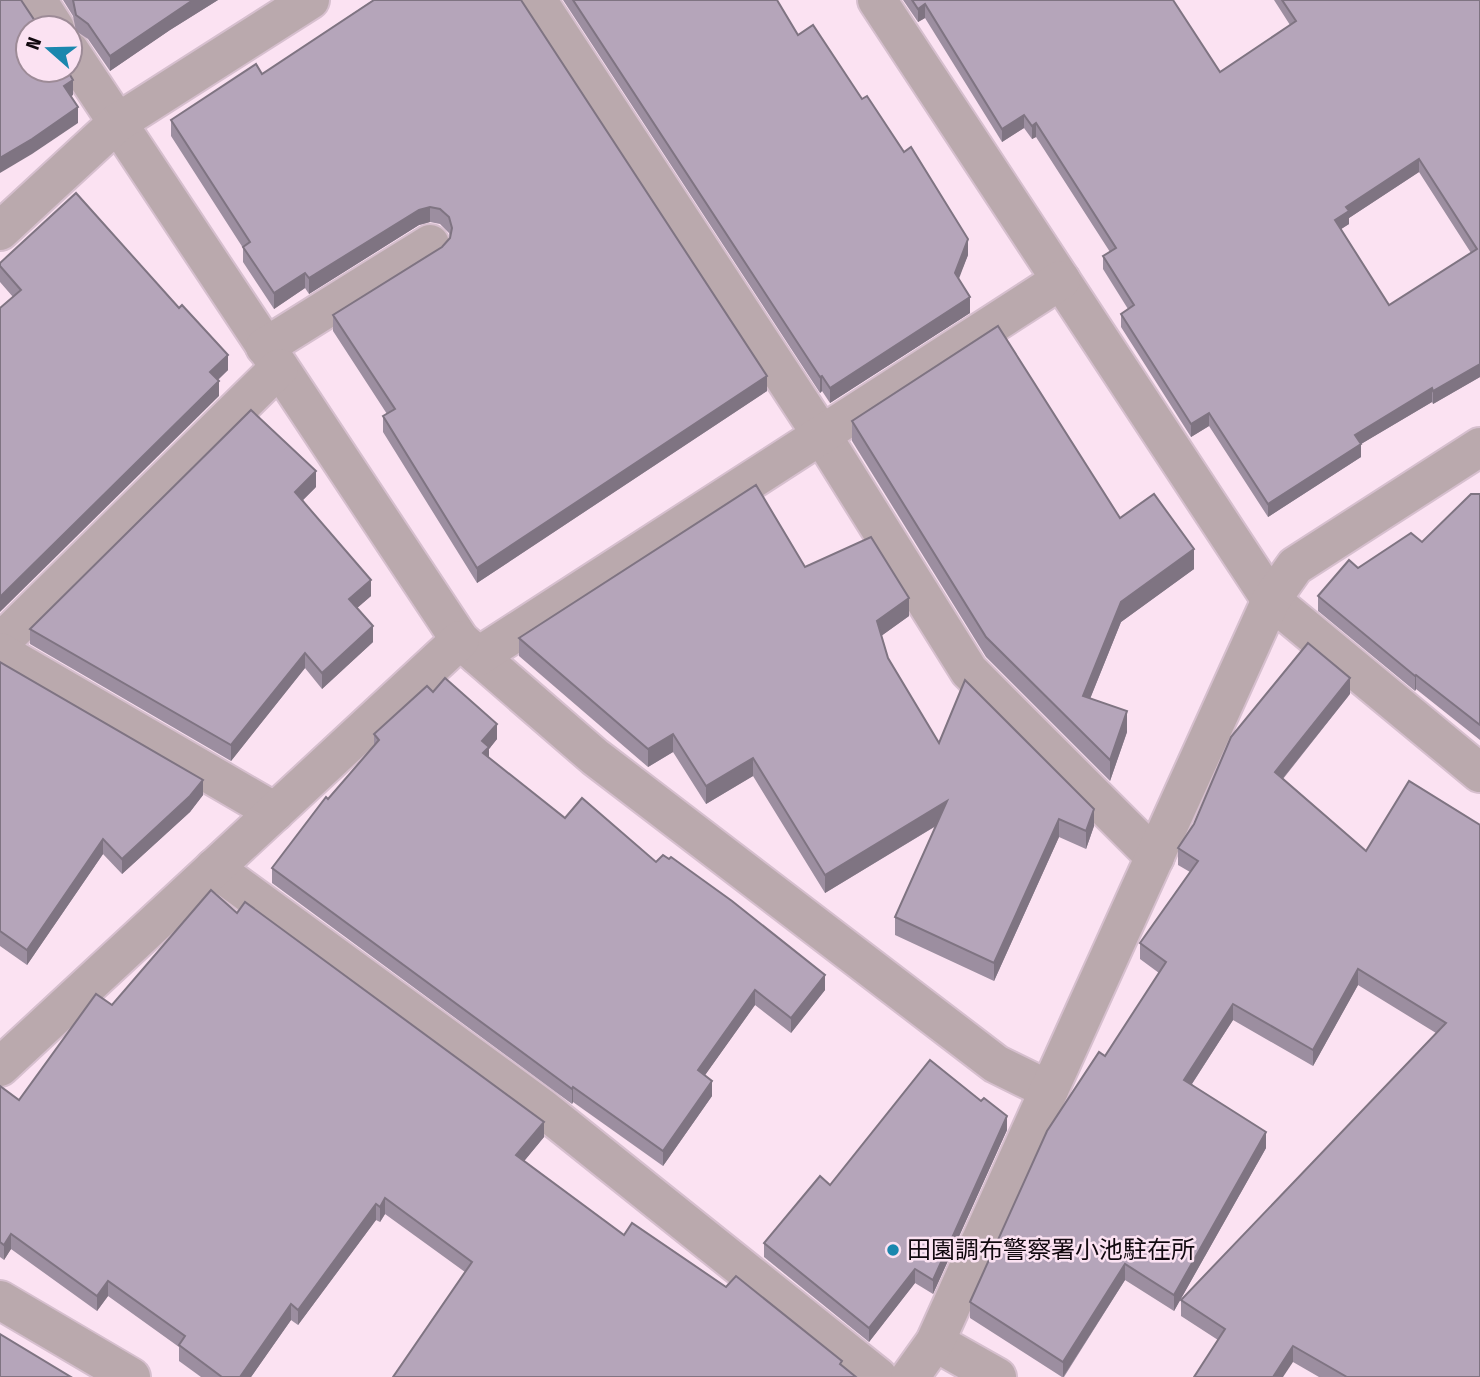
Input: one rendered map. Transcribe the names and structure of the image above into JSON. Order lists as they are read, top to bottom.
{
  "places": ["田園調布警察署小池駐在所"],
  "north": "left"
}
